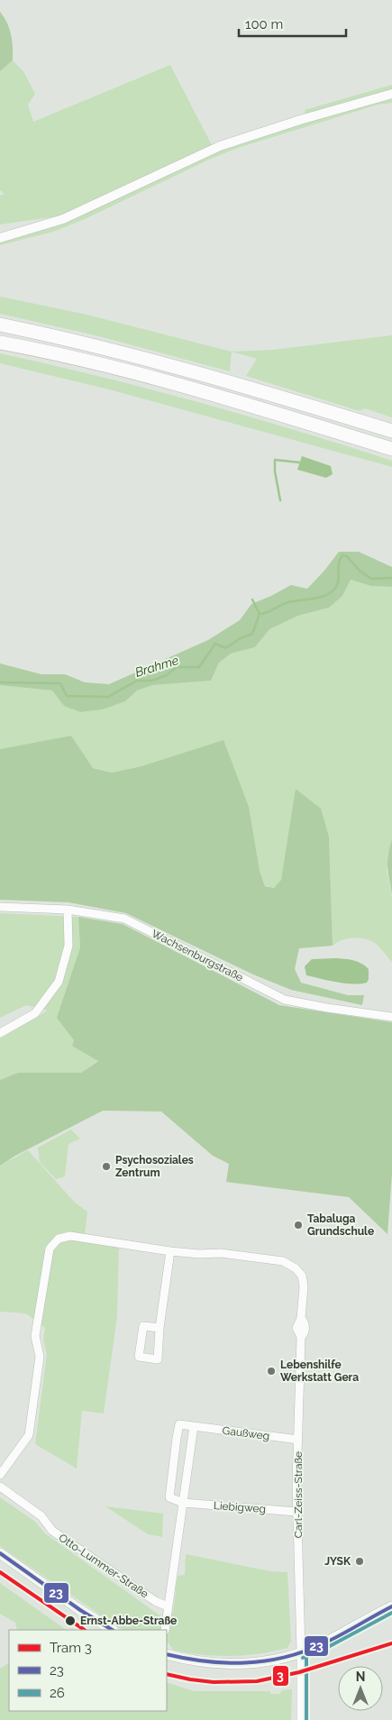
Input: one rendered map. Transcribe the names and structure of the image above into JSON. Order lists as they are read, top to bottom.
{
  "streets": {
    "street": [
      "Wachsenburgstraße",
      "Gaußweg",
      "Carl-Zeiss-Straße",
      "Liebigweg",
      "Otto-Lummer-Straße"
    ]
  },
  "crossings": [
    ["Gaußweg", "Carl-Zeiss-Straße"],
    ["Carl-Zeiss-Straße", "Liebigweg"]
  ],
  "water": ["Brahme"],
  "places": [
    "Psychosoziales Zentrum",
    "Tabaluga Grundschule",
    "Lebenshilfe Werkstatt Gera",
    "JYSK",
    "Ernst-Abbe-Straße"
  ],
  "lines": ["transit line 23", "tram line 3", "transit line 26"],
  "legend": ["Tram 3", "23", "26"],
  "scale_bar": "100 m",
  "north": "top"
}
